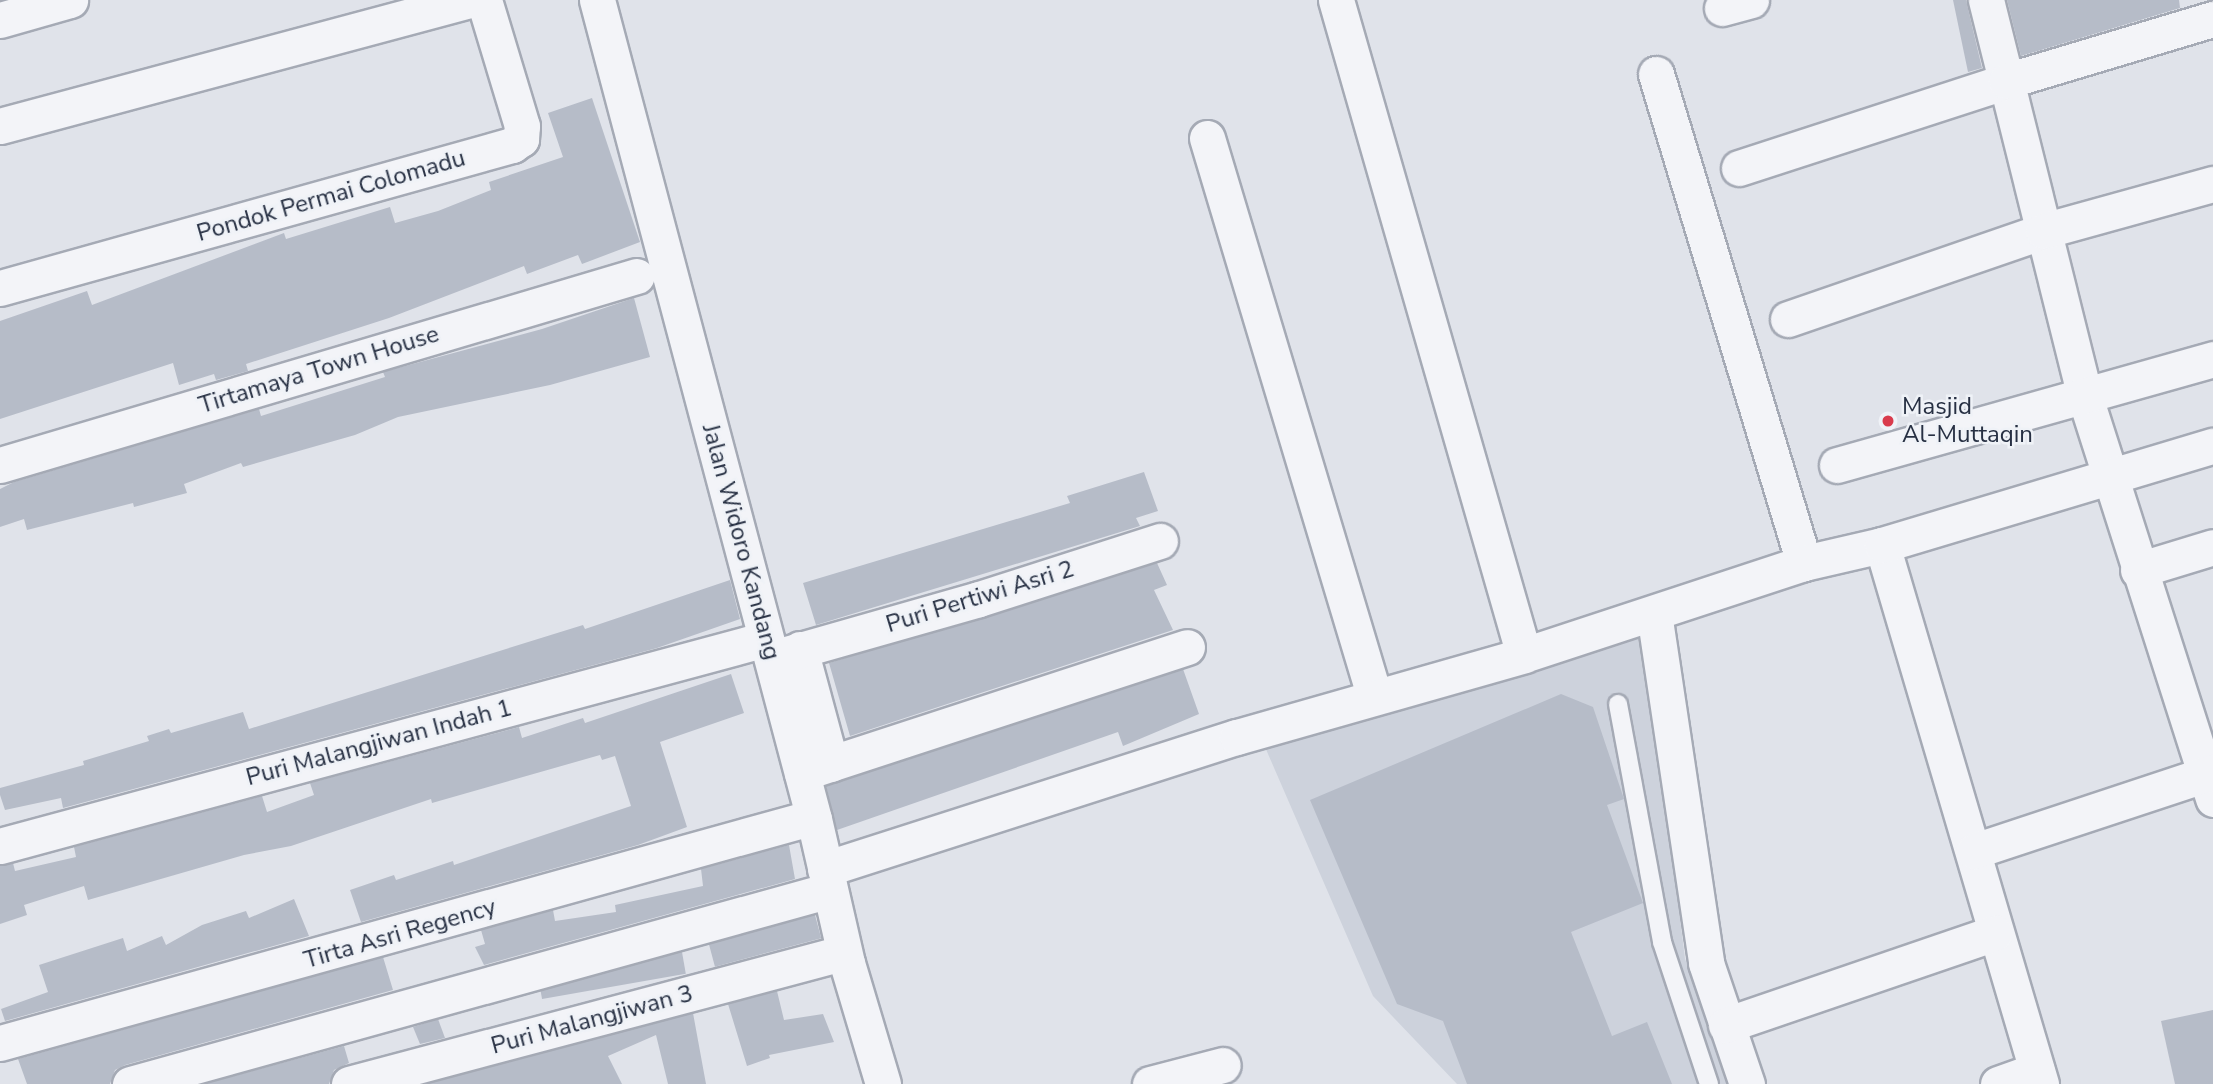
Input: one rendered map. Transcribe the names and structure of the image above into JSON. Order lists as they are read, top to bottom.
{
  "streets": {
    "street": [
      "Pondok Permai Colomadu",
      "Tirtamaya Town House",
      "Jalan Widoro Kandang",
      "Puri Pertiwi Asri 2",
      "Puri Malangjiwan Indah 1",
      "Tirta Asri Regency",
      "Puri Malangjiwan 3"
    ]
  },
  "crossings": [
    ["Jalan Widoro Kandang", "Puri Pertiwi Asri 2"],
    ["Jalan Widoro Kandang", "Puri Malangjiwan Indah 1"],
    ["Puri Pertiwi Asri 2", "Puri Malangjiwan Indah 1"]
  ],
  "places": ["Masjid Al-Muttaqin"]
}
